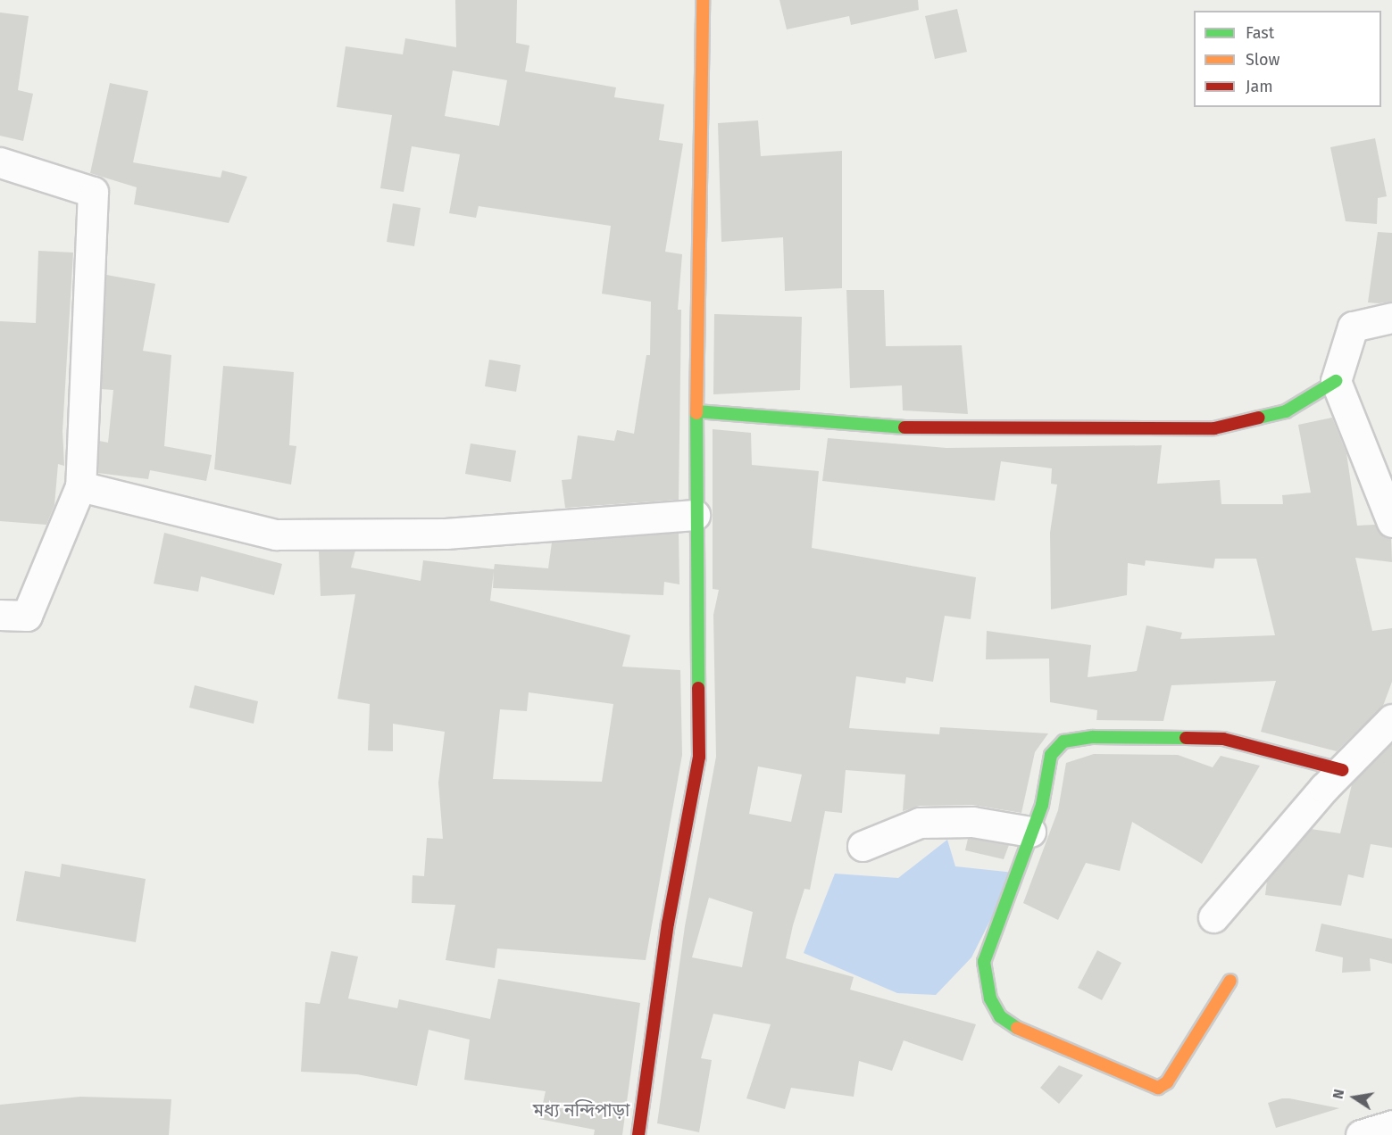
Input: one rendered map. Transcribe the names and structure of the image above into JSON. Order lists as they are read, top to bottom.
{
  "districts": ["মধ্য নন্দিপাড়া"],
  "legend": ["Fast", "Slow", "Jam"],
  "north": "left"
}
